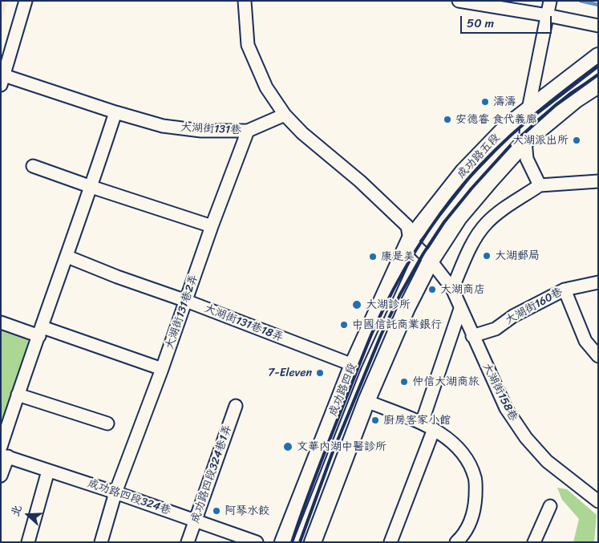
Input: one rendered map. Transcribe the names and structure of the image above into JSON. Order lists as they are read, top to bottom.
{
  "streets": {
    "main road": ["成功路五段", "成功路四段"],
    "street": [
      "大湖街131巷",
      "大湖街160巷",
      "大湖街131巷2弄",
      "大湖街131巷18弄",
      "大湖街158巷",
      "成功路四段324巷1弄",
      "成功路四段324巷"
    ]
  },
  "crossings": [
    ["大湖街131巷", "大湖街131巷2弄"],
    ["成功路五段", "成功路四段"],
    ["大湖街160巷", "大湖街158巷"],
    ["大湖街131巷2弄", "大湖街131巷18弄"],
    ["大湖街131巷2弄", "成功路四段324巷"],
    ["大湖街131巷18弄", "成功路四段"],
    ["成功路四段324巷1弄", "成功路四段324巷"]
  ],
  "places": [
    "濤濤",
    "安德睿 食代義廊",
    "大湖派出所",
    "大湖郵局",
    "康是美",
    "大湖商店",
    "大湖診所",
    "中國信託商業銀行",
    "7-Eleven",
    "仲信大湖商旅",
    "廚房客家小館",
    "文華內湖中醫診所",
    "阿琴水餃"
  ],
  "scale_bar": "50 m",
  "north": "left"
}
